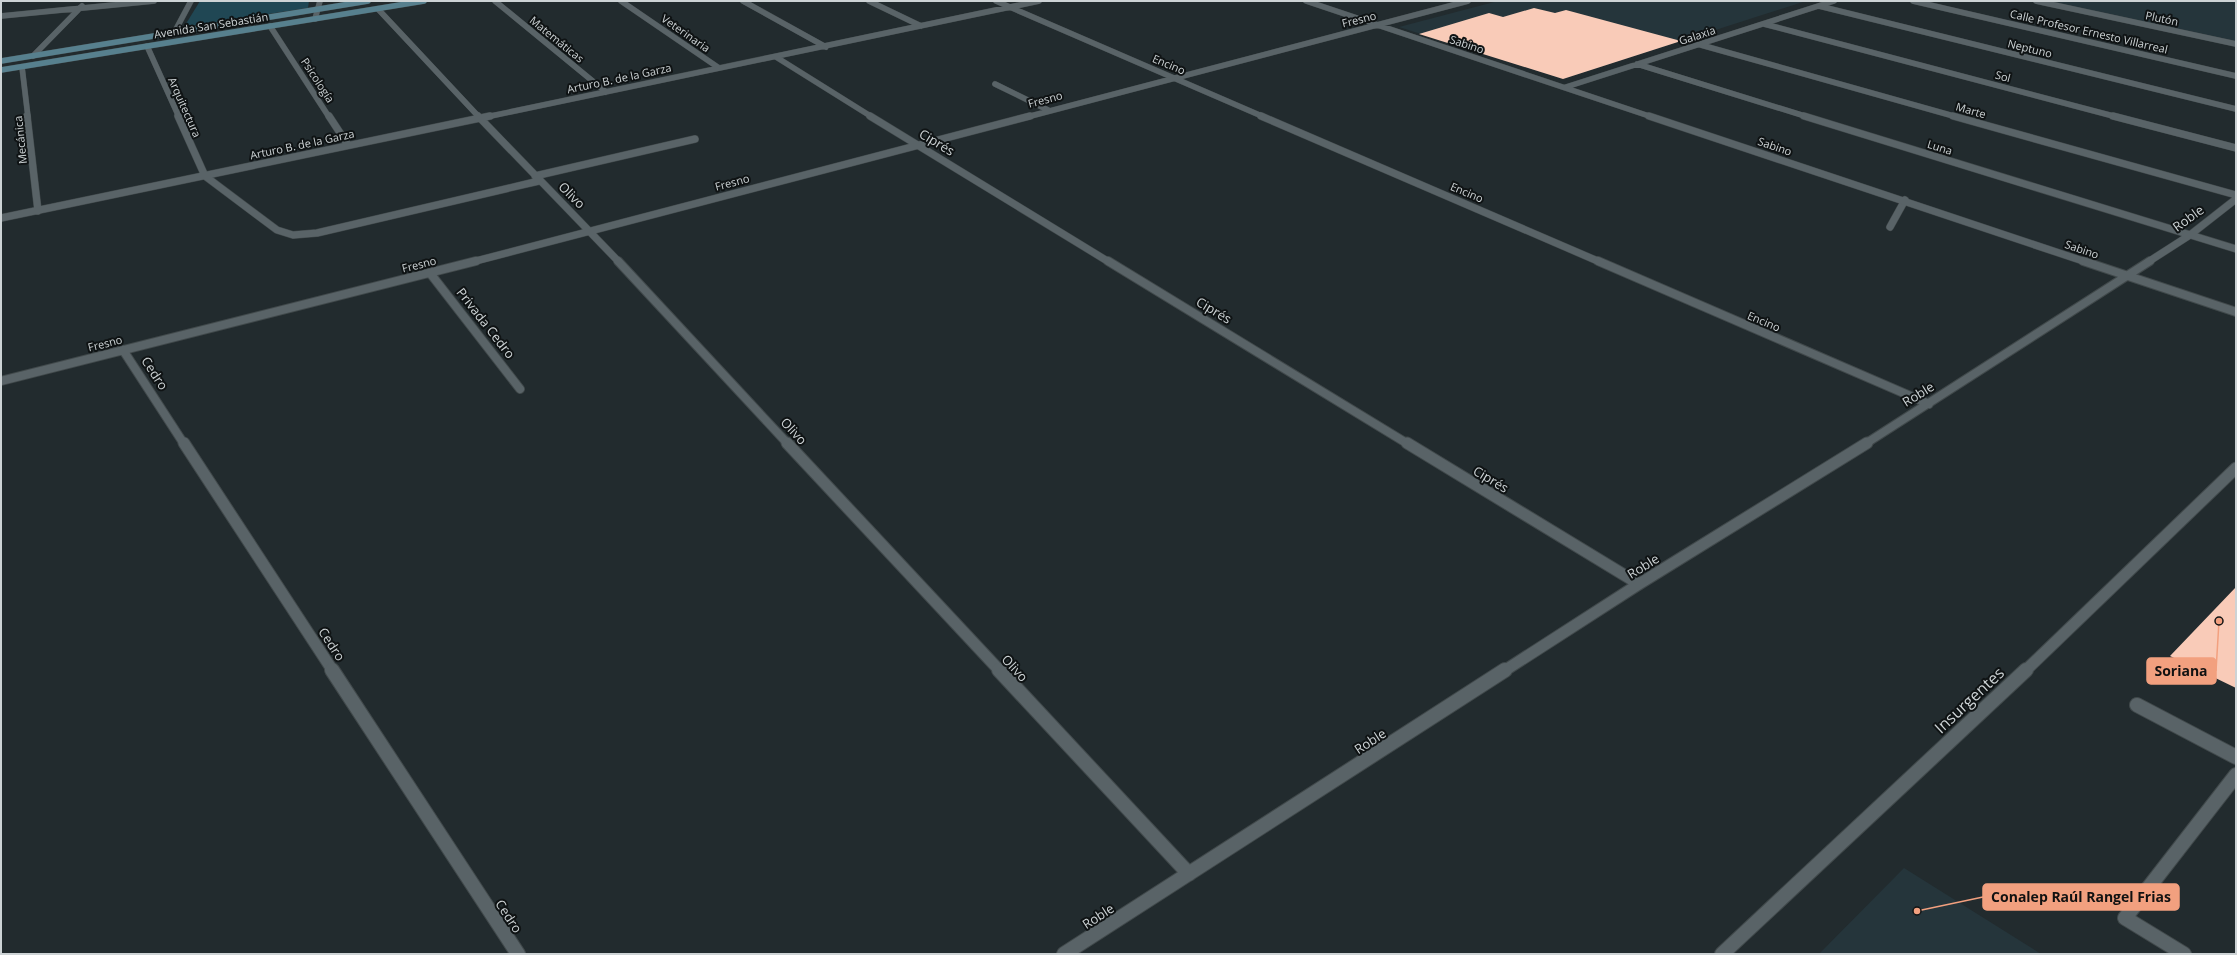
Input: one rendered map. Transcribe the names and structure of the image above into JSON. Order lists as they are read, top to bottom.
{
  "streets": {
    "main road": ["Avenida San Sebastián"],
    "street": [
      "Plutón",
      "Fresno",
      "Calle Profesor Ernesto Villarreal",
      "Veterinaria",
      "Galaxia",
      "Matemáticas",
      "Sabino",
      "Neptuno",
      "Encino",
      "Sol",
      "Arturo B. de la Garza",
      "Psicología",
      "Arquitectura",
      "Marte",
      "Mecánica",
      "Ciprés",
      "Luna",
      "Olivo",
      "Roble",
      "Privada Cedro",
      "Cedro",
      "Insurgentes"
    ]
  },
  "crossings": [
    ["Fresno", "Sabino"],
    ["Fresno", "Encino"],
    ["Fresno", "Ciprés"],
    ["Fresno", "Olivo"],
    ["Fresno", "Privada Cedro"],
    ["Fresno", "Cedro"],
    ["Avenida San Sebastián", "Psicología"],
    ["Avenida San Sebastián", "Arquitectura"],
    ["Avenida San Sebastián", "Mecánica"],
    ["Avenida San Sebastián", "Olivo"],
    ["Veterinaria", "Arturo B. de la Garza"],
    ["Galaxia", "Sabino"],
    ["Galaxia", "Neptuno"],
    ["Galaxia", "Sol"],
    ["Galaxia", "Marte"],
    ["Galaxia", "Luna"],
    ["Matemáticas", "Arturo B. de la Garza"],
    ["Sabino", "Roble"],
    ["Encino", "Arturo B. de la Garza"],
    ["Encino", "Roble"],
    ["Arturo B. de la Garza", "Psicología"],
    ["Arturo B. de la Garza", "Arquitectura"],
    ["Arturo B. de la Garza", "Mecánica"],
    ["Arturo B. de la Garza", "Ciprés"],
    ["Arturo B. de la Garza", "Olivo"],
    ["Ciprés", "Roble"],
    ["Luna", "Roble"],
    ["Olivo", "Roble"]
  ],
  "places": ["Soriana", "Conalep Raúl Rangel Frias"]
}
